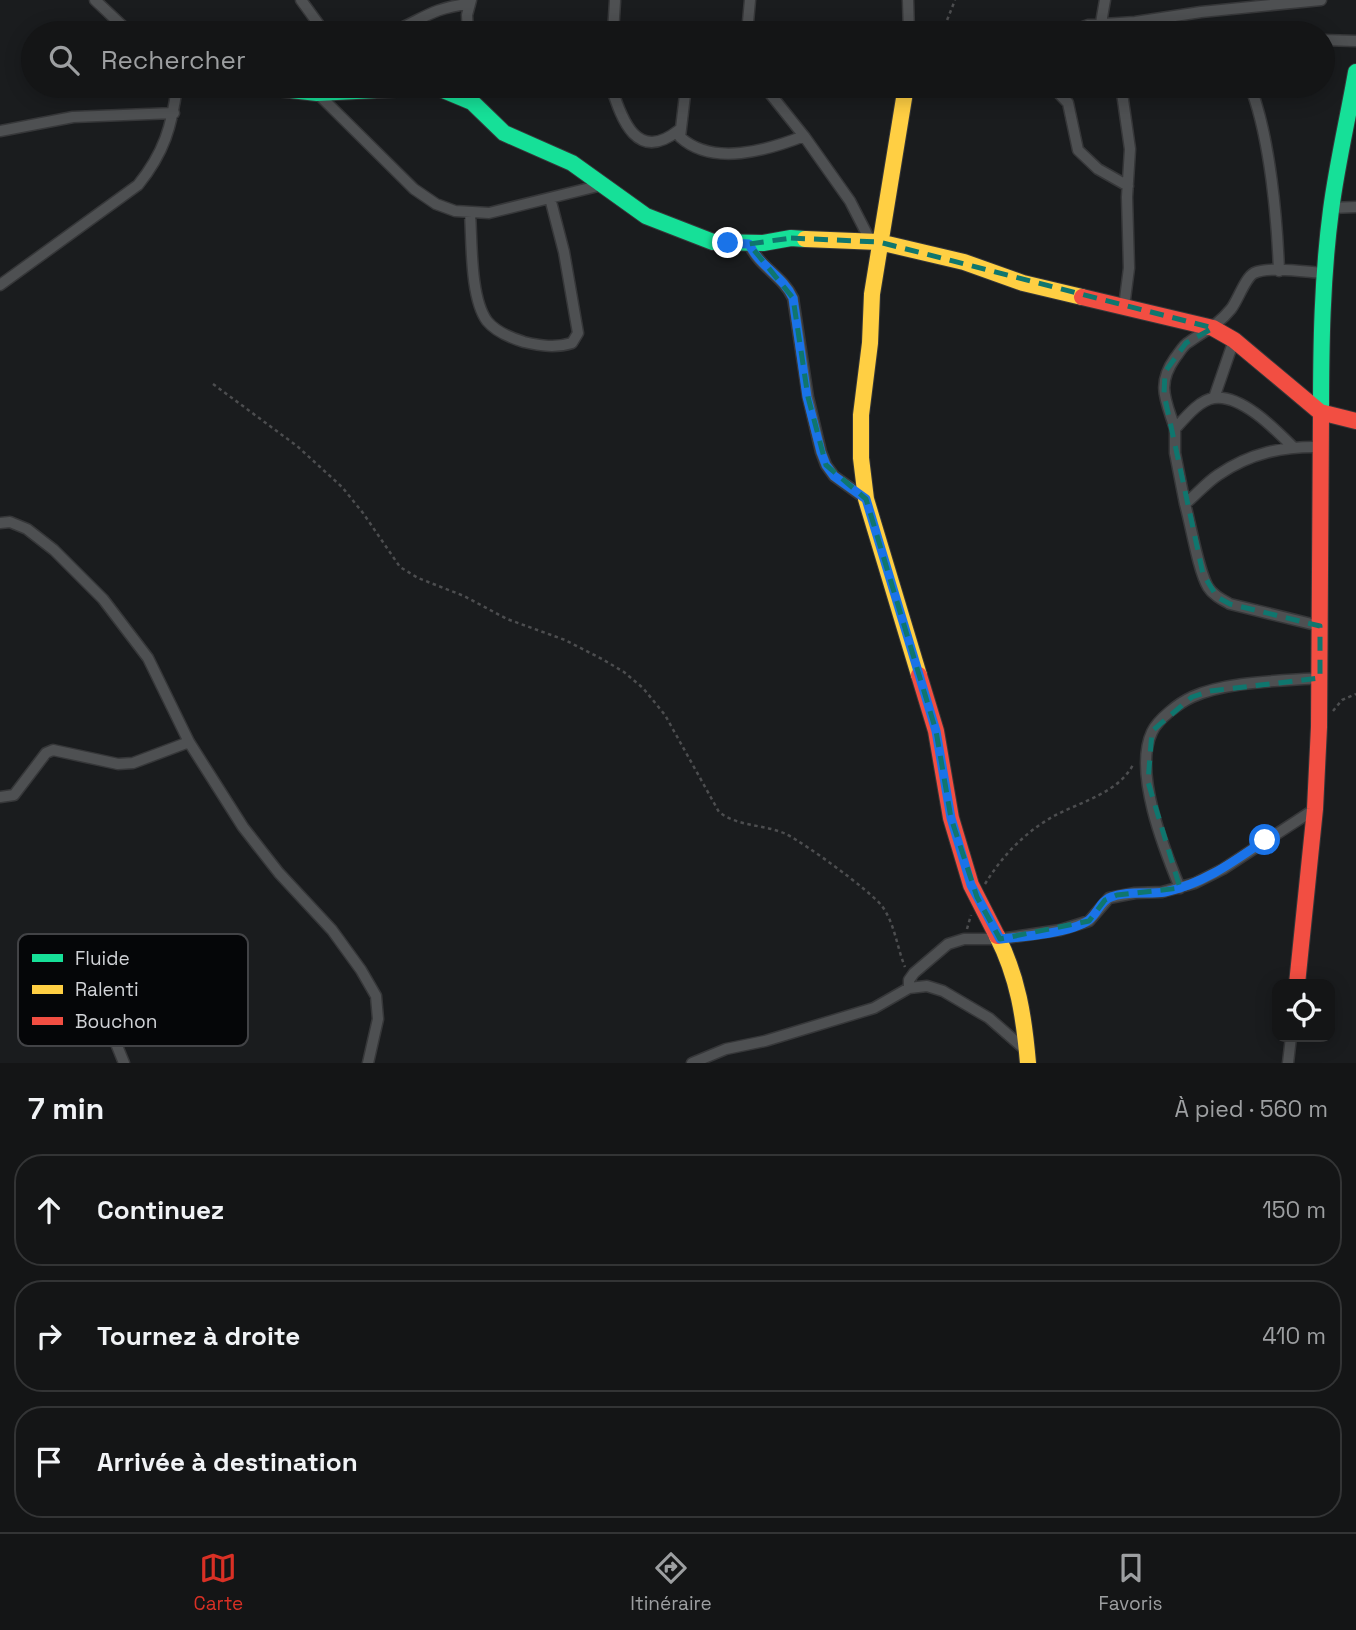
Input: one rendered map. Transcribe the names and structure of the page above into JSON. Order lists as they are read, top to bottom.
{
  "legend": ["Fluide", "Ralenti", "Bouchon"],
  "page": {
    "search": "Rechercher",
    "heading": ["7 min", "À pied · 560 m"],
    "list": [
      ["Continuez", "150 m"],
      ["Tournez à droite", "410 m"],
      "Arrivée à destination"
    ],
    "nav": ["Carte", "Itinéraire", "Favoris"]
  }
}
